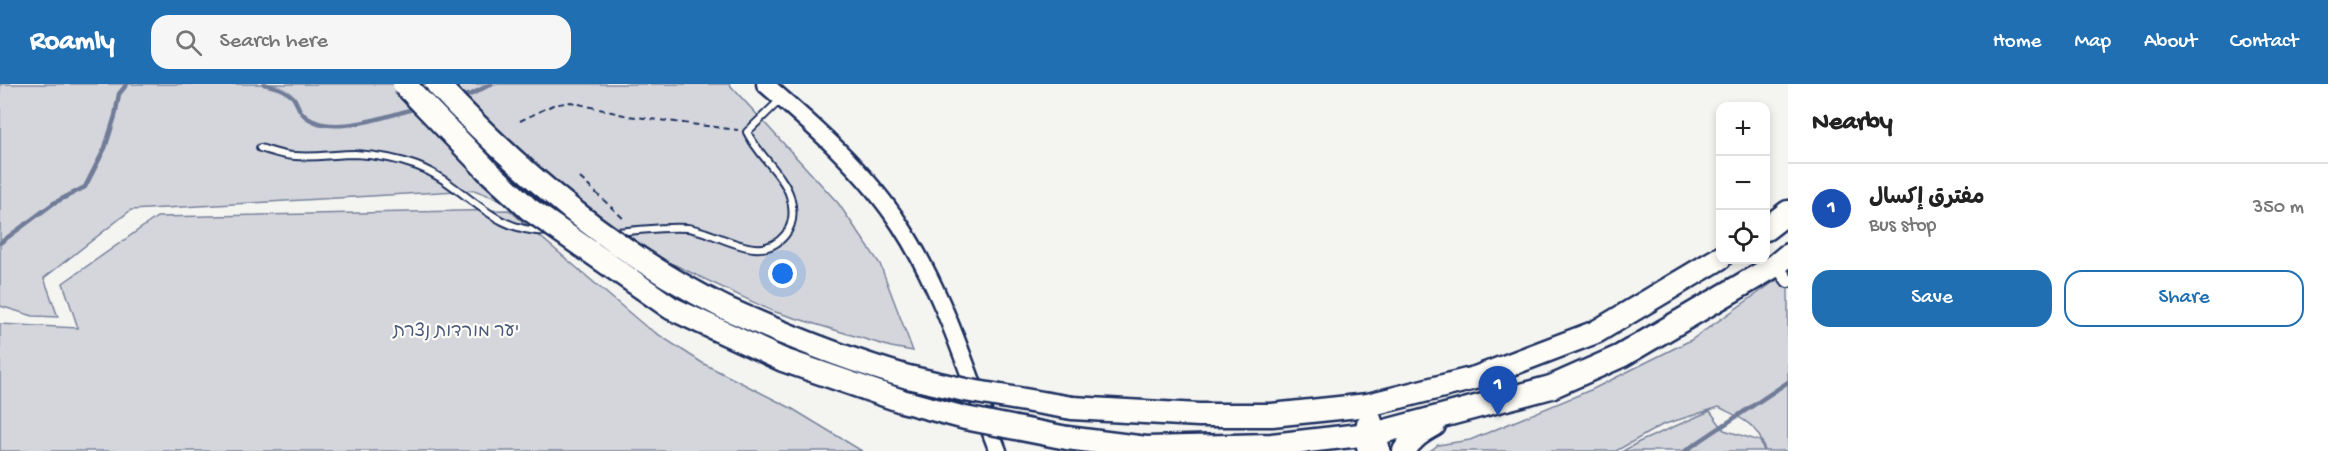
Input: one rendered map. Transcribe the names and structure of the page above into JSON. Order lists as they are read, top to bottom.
{
  "parks": ["יער מורדות נצרת"],
  "page": {
    "header": "Roamly",
    "search": "Search here",
    "nav": [
      "Home",
      "Map",
      "About",
      "Contact"
    ],
    "heading": "Nearby",
    "map_buttons": ["+", "−"],
    "list": [
      {
        "mark": "1",
        "name": "مفترق إكسال",
        "note": "Bus stop",
        "value": "350 m"
      }
    ],
    "buttons": ["Save", "Share"],
    "pins": "1"
  }
}
